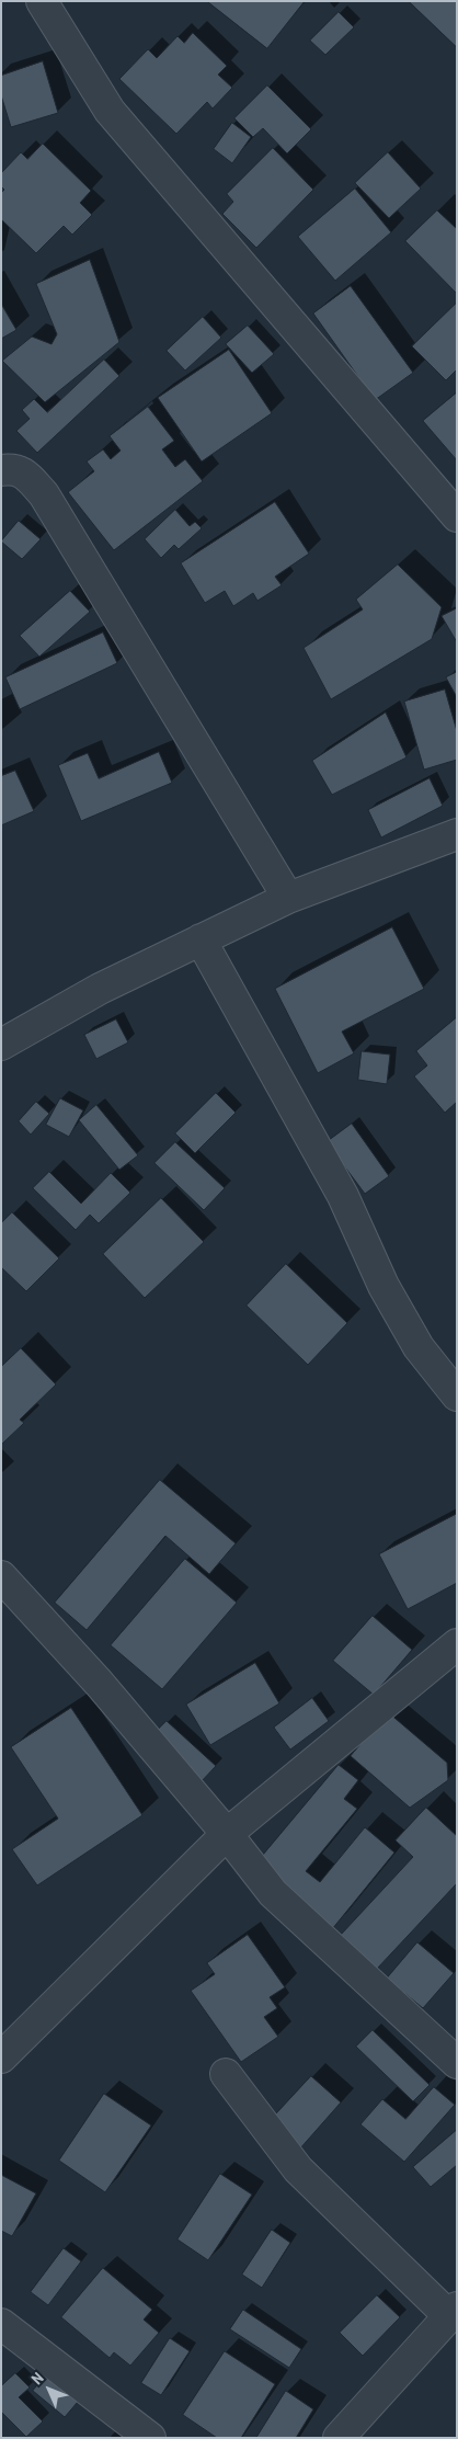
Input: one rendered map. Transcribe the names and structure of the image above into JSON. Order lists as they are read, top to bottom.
{
  "north": "top left"
}
